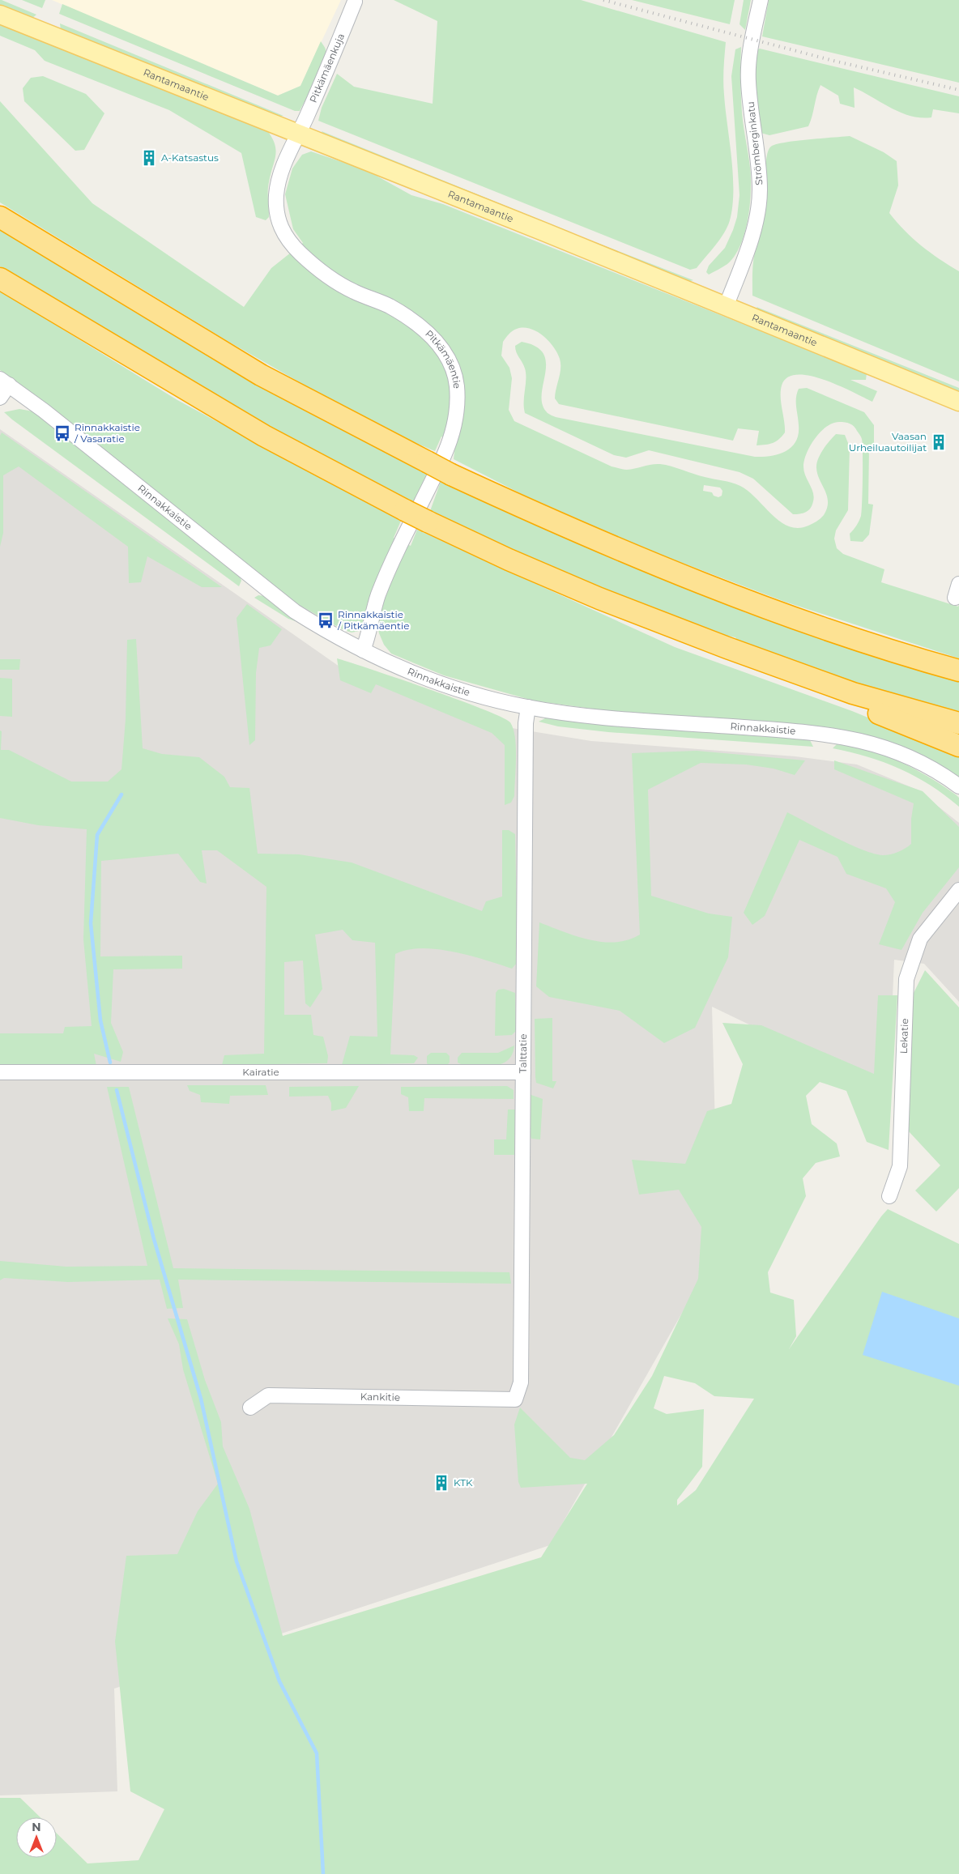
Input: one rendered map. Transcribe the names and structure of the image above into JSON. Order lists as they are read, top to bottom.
{
  "streets": {
    "main road": ["Rantamaantie"],
    "street": [
      "Pitkämäenkuja",
      "Strömberginkatu",
      "Pitkämäentie",
      "Rinnakkaistie",
      "Lekatie",
      "Talttatie",
      "Kairatie",
      "Kankitie"
    ]
  },
  "crossings": [
    ["Pitkämäenkuja", "Rantamaantie"],
    ["Pitkämäenkuja", "Pitkämäentie"],
    ["Rantamaantie", "Strömberginkatu"],
    ["Rantamaantie", "Pitkämäentie"],
    ["Pitkämäentie", "Rinnakkaistie"],
    ["Rinnakkaistie", "Talttatie"],
    ["Talttatie", "Kairatie"],
    ["Talttatie", "Kankitie"]
  ],
  "places": {
    "building": ["A-Katsastus", "Vaasan Urheiluautoilijat", "KTK"],
    "bus stop": ["Rinnakkaistie / Vasaratie", "Rinnakkaistie / Pitkämäentie"]
  },
  "north": "top"
}
